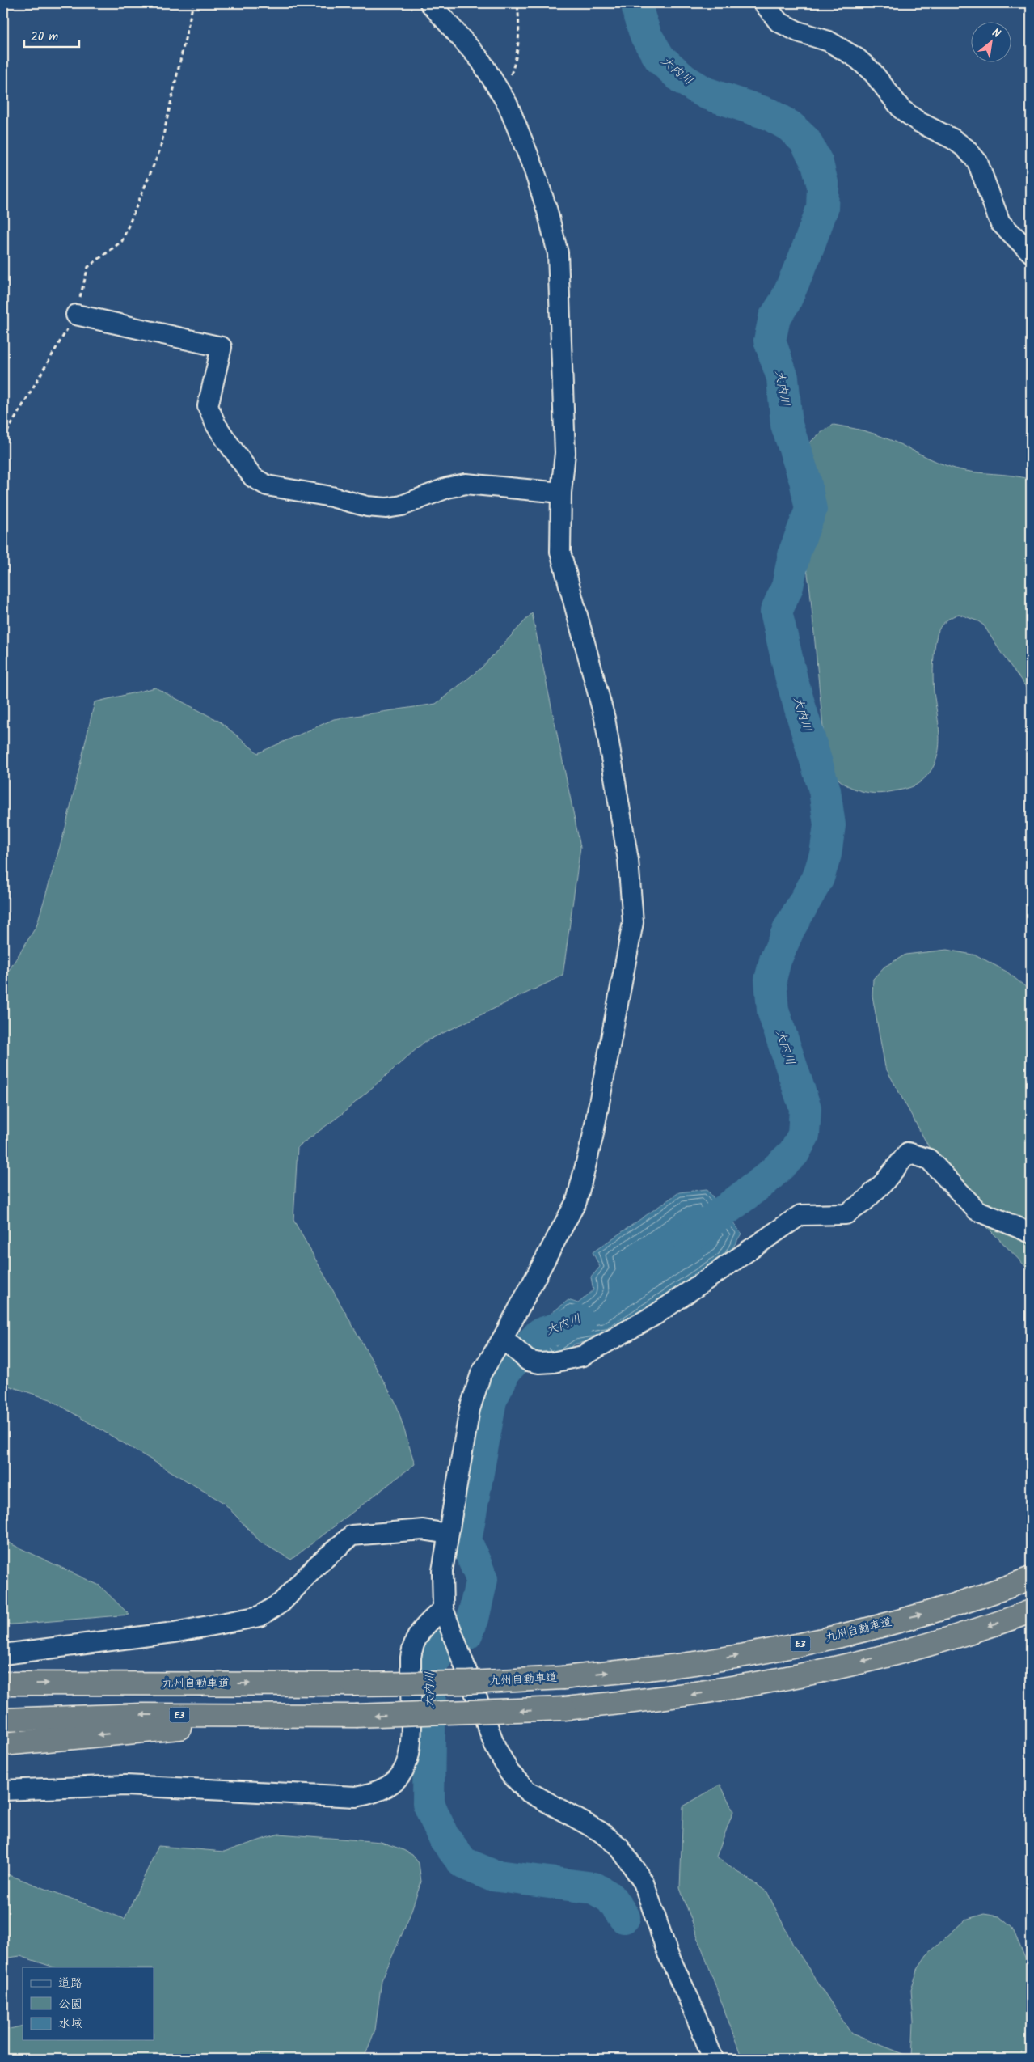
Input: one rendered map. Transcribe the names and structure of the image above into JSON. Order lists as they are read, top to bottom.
{
  "streets": {
    "highway": ["九州自動車道", "E3"]
  },
  "water": ["大内川"],
  "legend": ["道路", "公園", "水域"],
  "scale_bar": "20 m",
  "north": "top right"
}
